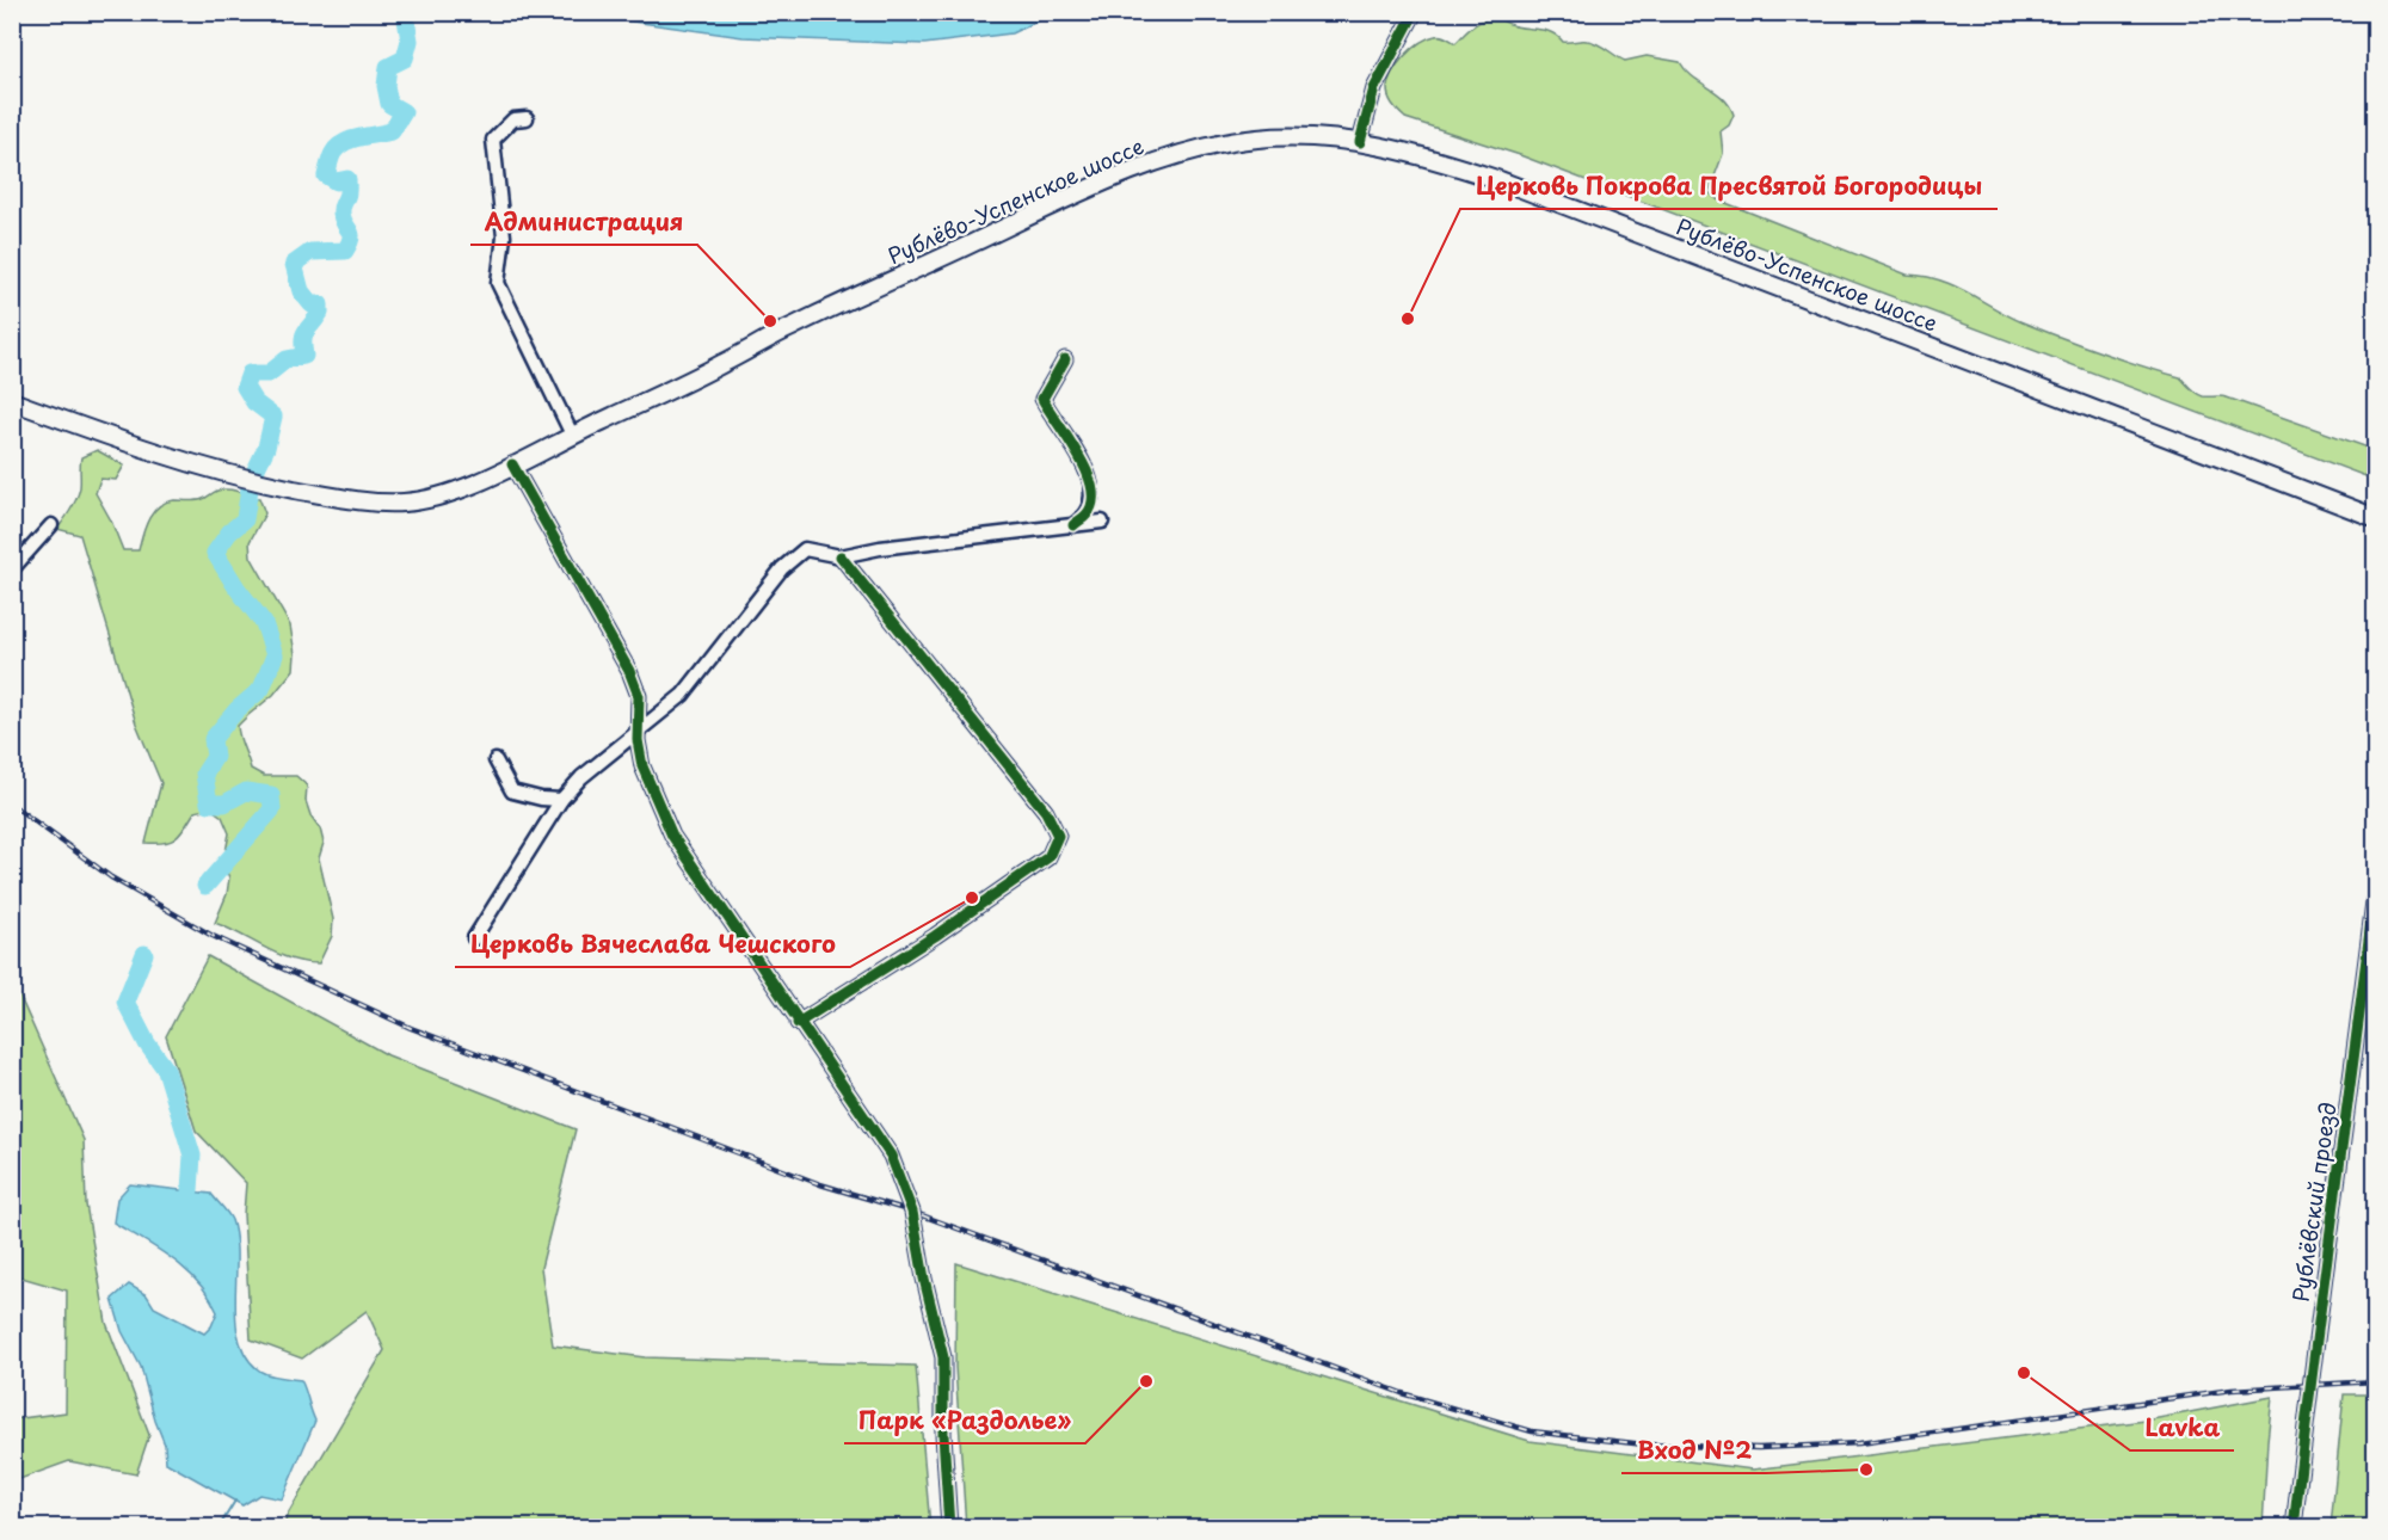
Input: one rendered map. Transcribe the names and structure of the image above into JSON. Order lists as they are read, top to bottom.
{
  "streets": {
    "main road": ["Рублёво-Успенское шоссе"],
    "street": ["Рублёвский проезд"]
  },
  "places": [
    "Церковь Покрова Пресвятой Богородицы",
    "Администрация",
    "Церковь Вячеслава Чешского",
    "Lavka",
    "Парк «Раздолье»",
    "Вход №2"
  ]
}
